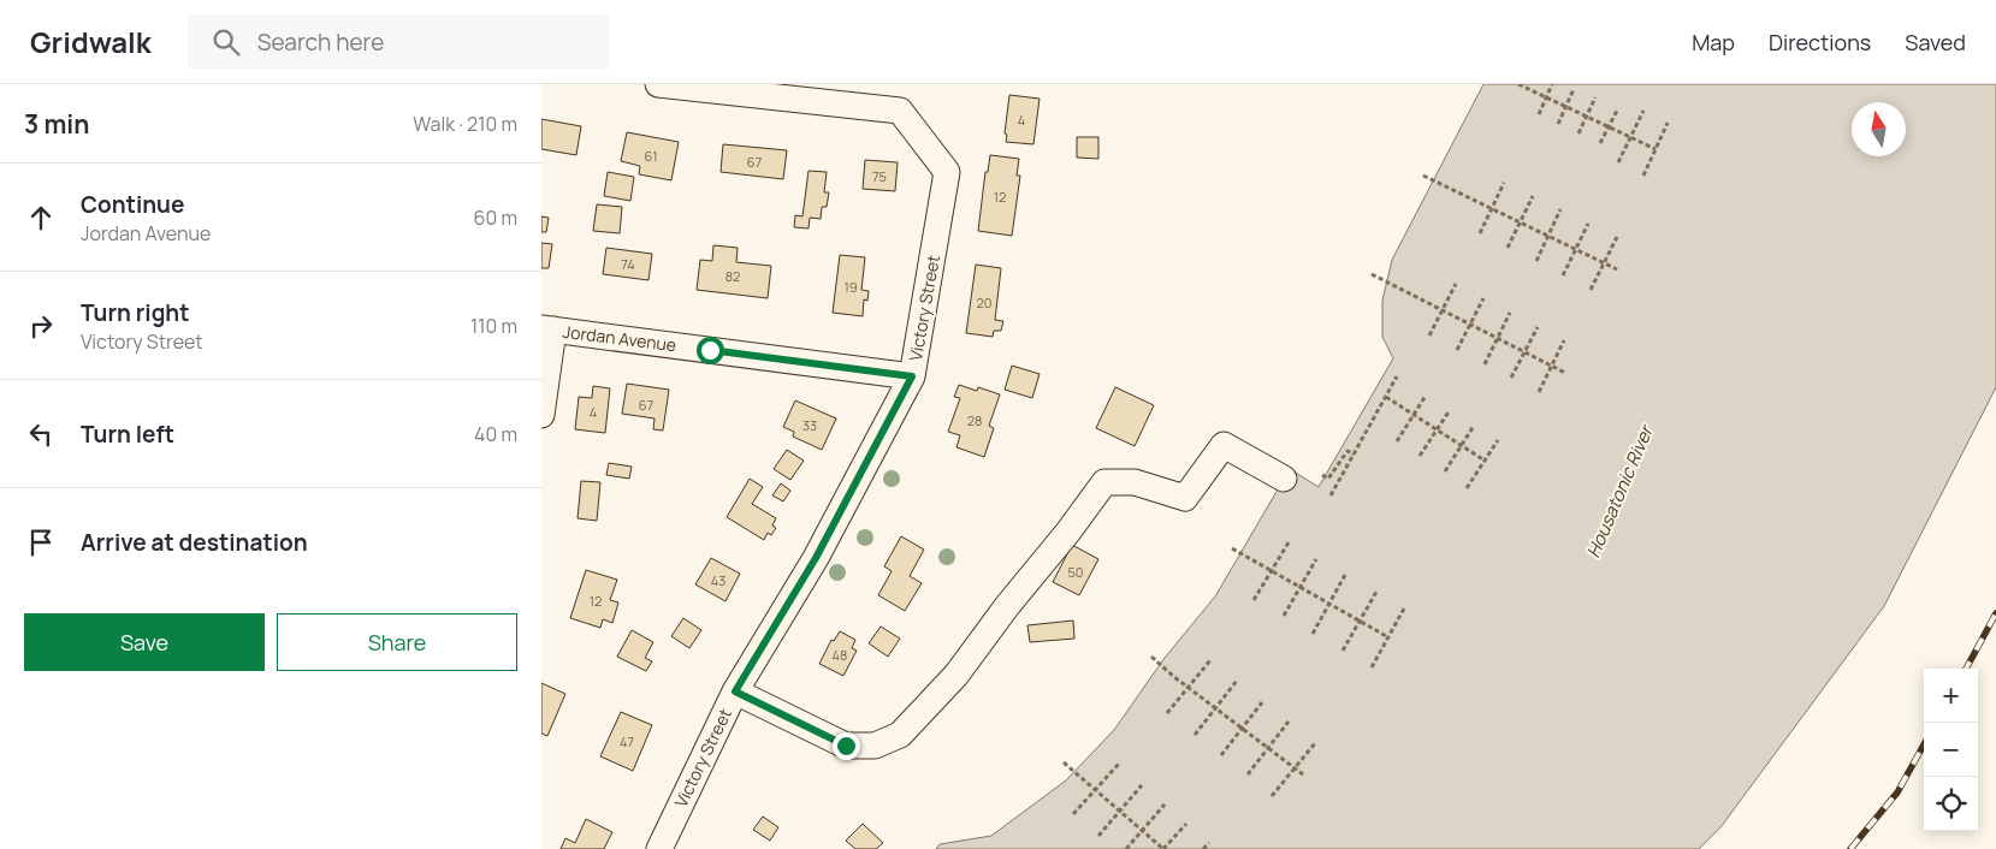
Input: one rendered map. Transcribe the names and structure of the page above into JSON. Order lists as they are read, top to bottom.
{
  "streets": {
    "street": ["Victory Street", "Jordan Avenue"]
  },
  "crossings": [
    ["Victory Street", "Jordan Avenue"]
  ],
  "water": ["Housatonic River"],
  "house_numbers": [
    "4",
    "61",
    "67",
    "75",
    "12",
    "74",
    "82",
    "19",
    "20",
    "67",
    "4",
    "28",
    "33",
    "50",
    "43",
    "12",
    "48",
    "47"
  ],
  "north": "top",
  "page": {
    "header": "Gridwalk",
    "search": "Search here",
    "nav": ["Map", "Directions", "Saved"],
    "heading": ["3 min", "Walk · 210 m"],
    "list": [
      ["Continue", "Jordan Avenue", "60 m"],
      ["Turn right", "Victory Street", "110 m"],
      ["Turn left", "40 m"],
      "Arrive at destination"
    ],
    "buttons": ["Save", "Share"],
    "map_buttons": ["+", "−"]
  }
}
